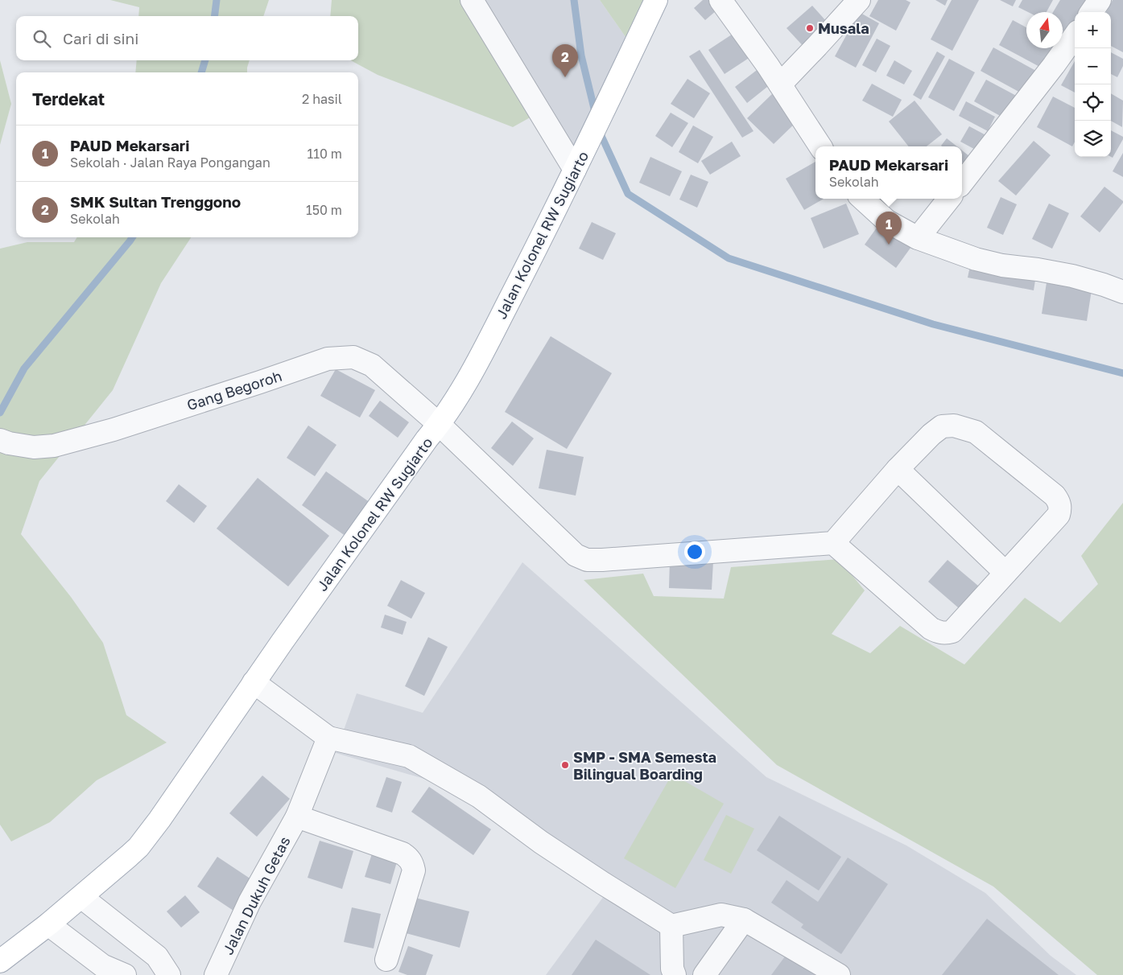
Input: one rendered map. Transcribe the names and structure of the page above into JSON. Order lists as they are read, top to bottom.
{
  "streets": {
    "main road": ["Jalan Kolonel RW Sugiarto"],
    "street": ["Gang Begoroh", "Jalan Dukuh Getas"]
  },
  "crossings": [
    ["Jalan Kolonel RW Sugiarto", "Gang Begoroh"]
  ],
  "places": ["Musala", "SMP - SMA Semesta Bilingual Boarding"],
  "north": "top",
  "page": {
    "map_buttons": ["+", "−"],
    "search": "Cari di sini",
    "pins": ["2", "1"],
    "heading": ["Terdekat", "2 hasil"],
    "list": [
      {
        "mark": "1",
        "name": "PAUD Mekarsari",
        "note": "Sekolah · Jalan Raya Pongangan",
        "value": "110 m"
      },
      {
        "mark": "2",
        "name": "SMK Sultan Trenggono",
        "note": "Sekolah",
        "value": "150 m"
      }
    ],
    "popup": ["PAUD Mekarsari", "Sekolah"]
  }
}
